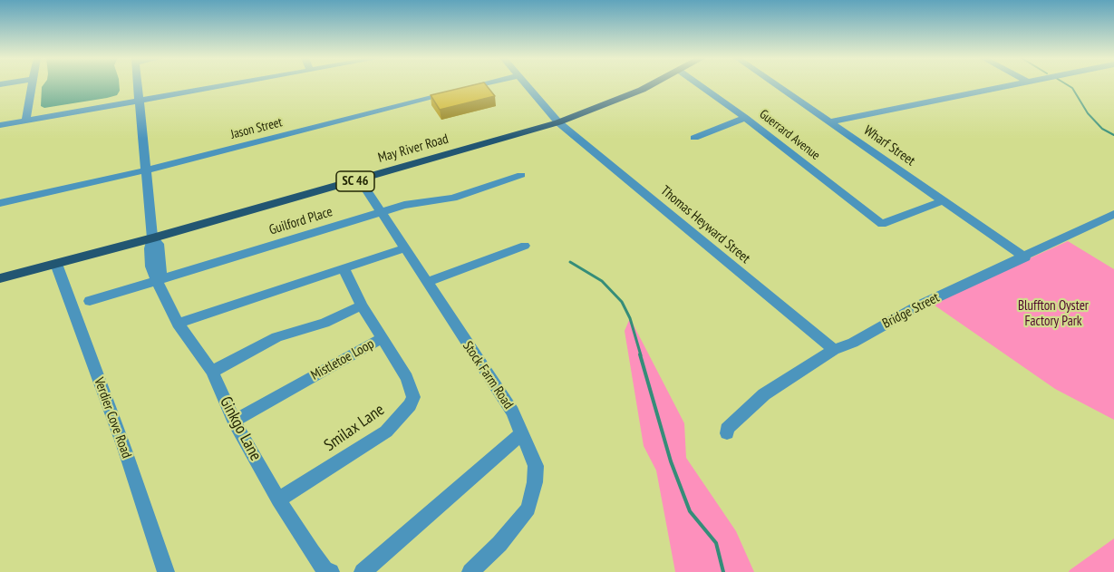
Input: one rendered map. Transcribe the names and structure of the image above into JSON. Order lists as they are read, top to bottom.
{
  "streets": {
    "main road": ["May River Road", "SC 46"],
    "street": [
      "Jason Street",
      "Guerrard Avenue",
      "Wharf Street",
      "Guilford Place",
      "Thomas Heyward Street",
      "Bridge Street",
      "Mistletoe Loop",
      "Stock Farm Road",
      "Verdier Cove Road",
      "Smilax Lane",
      "Ginkgo Lane"
    ]
  },
  "crossings": [
    ["Jason Street", "Ginkgo Lane"],
    ["Guerrard Avenue", "Wharf Street"],
    ["Wharf Street", "Bridge Street"],
    ["May River Road", "Thomas Heyward Street"],
    ["May River Road", "Stock Farm Road"],
    ["May River Road", "Verdier Cove Road"],
    ["May River Road", "Ginkgo Lane"],
    ["Guilford Place", "Stock Farm Road"],
    ["Guilford Place", "Ginkgo Lane"],
    ["Thomas Heyward Street", "Bridge Street"],
    ["Mistletoe Loop", "Smilax Lane"],
    ["Mistletoe Loop", "Ginkgo Lane"],
    ["Smilax Lane", "Ginkgo Lane"]
  ],
  "parks": ["Bluffton Oyster Factory Park"]
}
